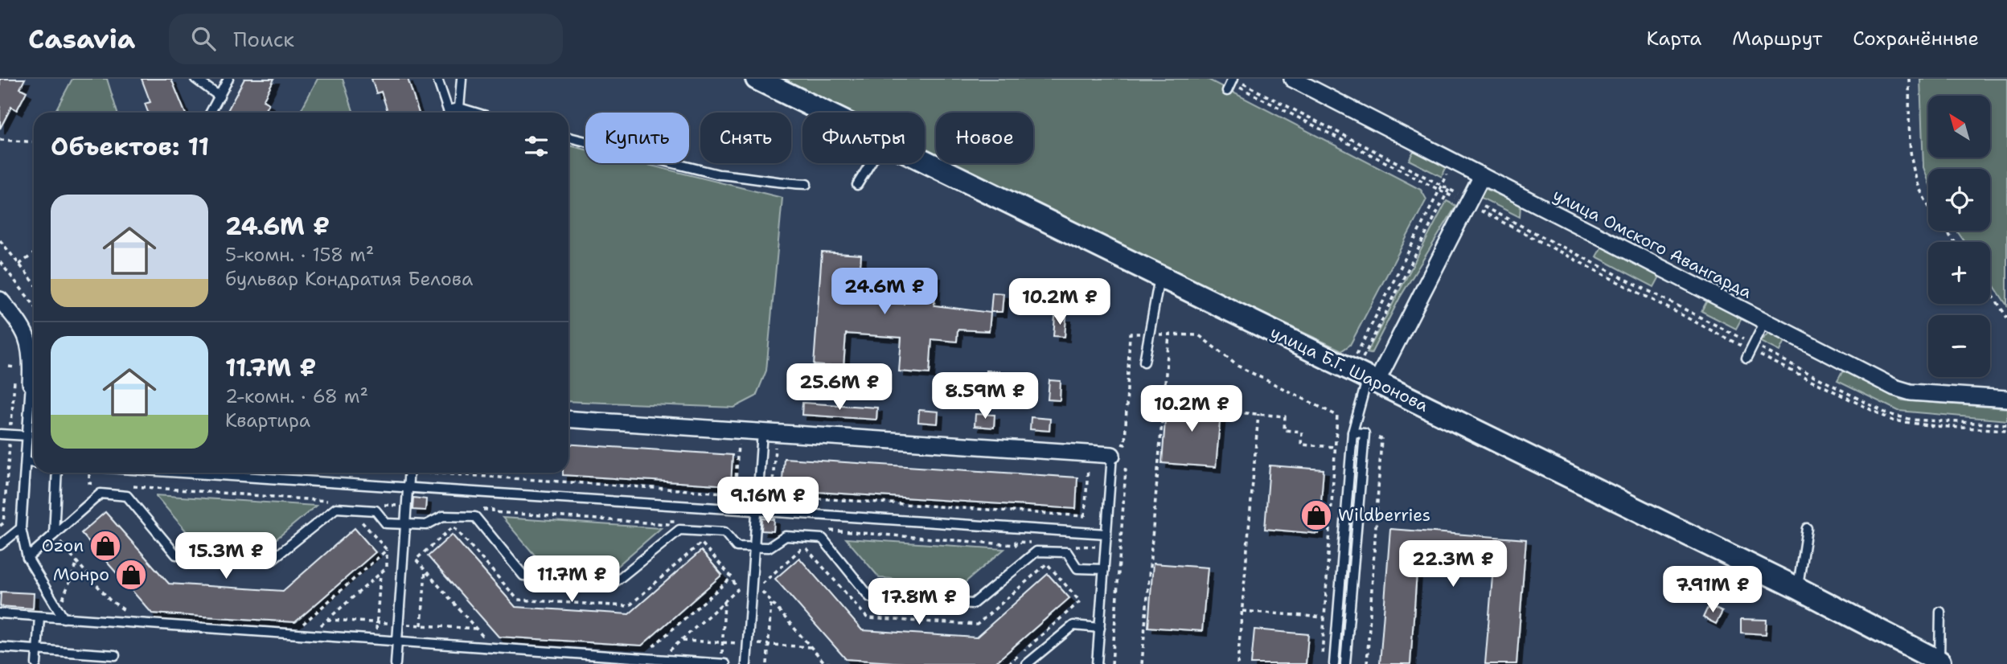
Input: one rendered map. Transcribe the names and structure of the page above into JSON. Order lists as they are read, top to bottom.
{
  "streets": {
    "main road": ["улица Б.Г. Шаронова"],
    "street": ["улица Омского Авангарда"]
  },
  "places": {
    "shop": ["Wildberries", "Ozon", "Монро"]
  },
  "north": "top left",
  "page": {
    "header": "Casavia",
    "search": "Поиск",
    "nav": ["Карта", "Маршрут", "Сохранённые"],
    "map_buttons": ["+", "−"],
    "chip": [
      "Купить",
      "Снять",
      "Фильтры",
      "Новое"
    ],
    "heading": "Объектов: 11",
    "list": [
      {
        "name": "24.6M ₽",
        "note": "5-комн. · 158 m² · бульвар Кондратия Белова"
      },
      {
        "name": "11.7M ₽",
        "note": "2-комн. · 68 m² · Квартира"
      }
    ],
    "price": [
      "24.6M ₽",
      "10.2M ₽",
      "25.6M ₽",
      "8.59M ₽",
      "10.2M ₽",
      "9.16M ₽",
      "15.3M ₽",
      "22.3M ₽",
      "11.7M ₽",
      "7.91M ₽",
      "17.8M ₽"
    ]
  }
}
